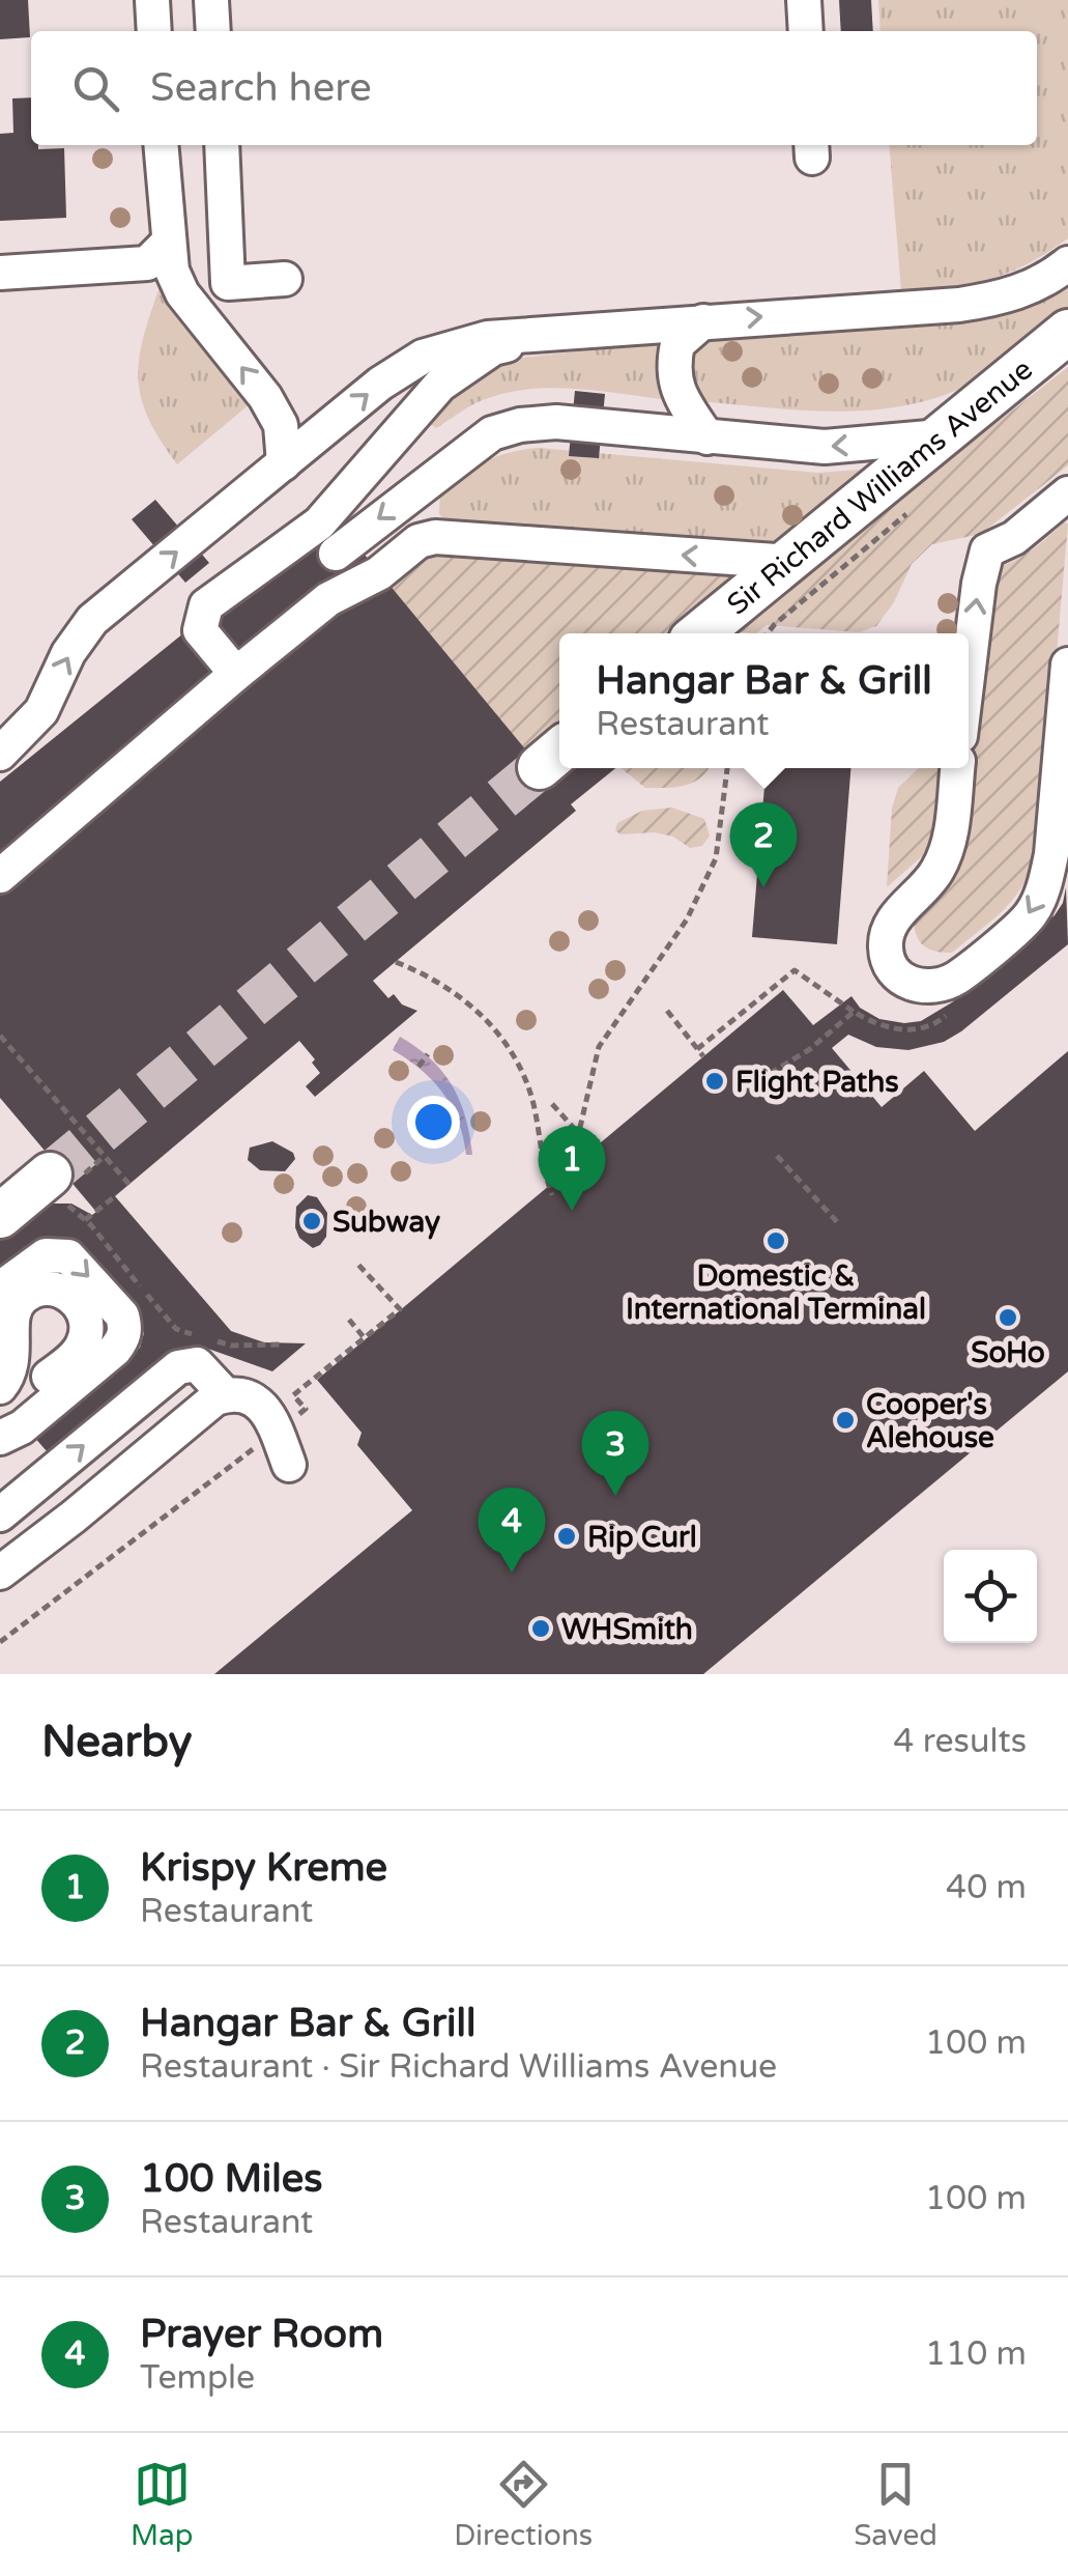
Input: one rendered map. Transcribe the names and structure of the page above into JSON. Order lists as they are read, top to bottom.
{
  "streets": {
    "main road": ["Sir Richard Williams Avenue"]
  },
  "places": [
    "Flight Paths",
    "Subway",
    "Domestic & International Terminal",
    "SoHo",
    "Cooper's Alehouse",
    "Rip Curl",
    "WHSmith"
  ],
  "page": {
    "search": "Search here",
    "popup": ["Hangar Bar & Grill", "Restaurant"],
    "pins": [
      "2",
      "1",
      "3",
      "4"
    ],
    "heading": ["Nearby", "4 results"],
    "list": [
      {
        "mark": "1",
        "name": "Krispy Kreme",
        "note": "Restaurant",
        "value": "40 m"
      },
      {
        "mark": "2",
        "name": "Hangar Bar & Grill",
        "note": "Restaurant · Sir Richard Williams Avenue",
        "value": "100 m"
      },
      {
        "mark": "3",
        "name": "100 Miles",
        "note": "Restaurant",
        "value": "100 m"
      },
      {
        "mark": "4",
        "name": "Prayer Room",
        "note": "Temple",
        "value": "110 m"
      }
    ],
    "nav": ["Map", "Directions", "Saved"]
  }
}
